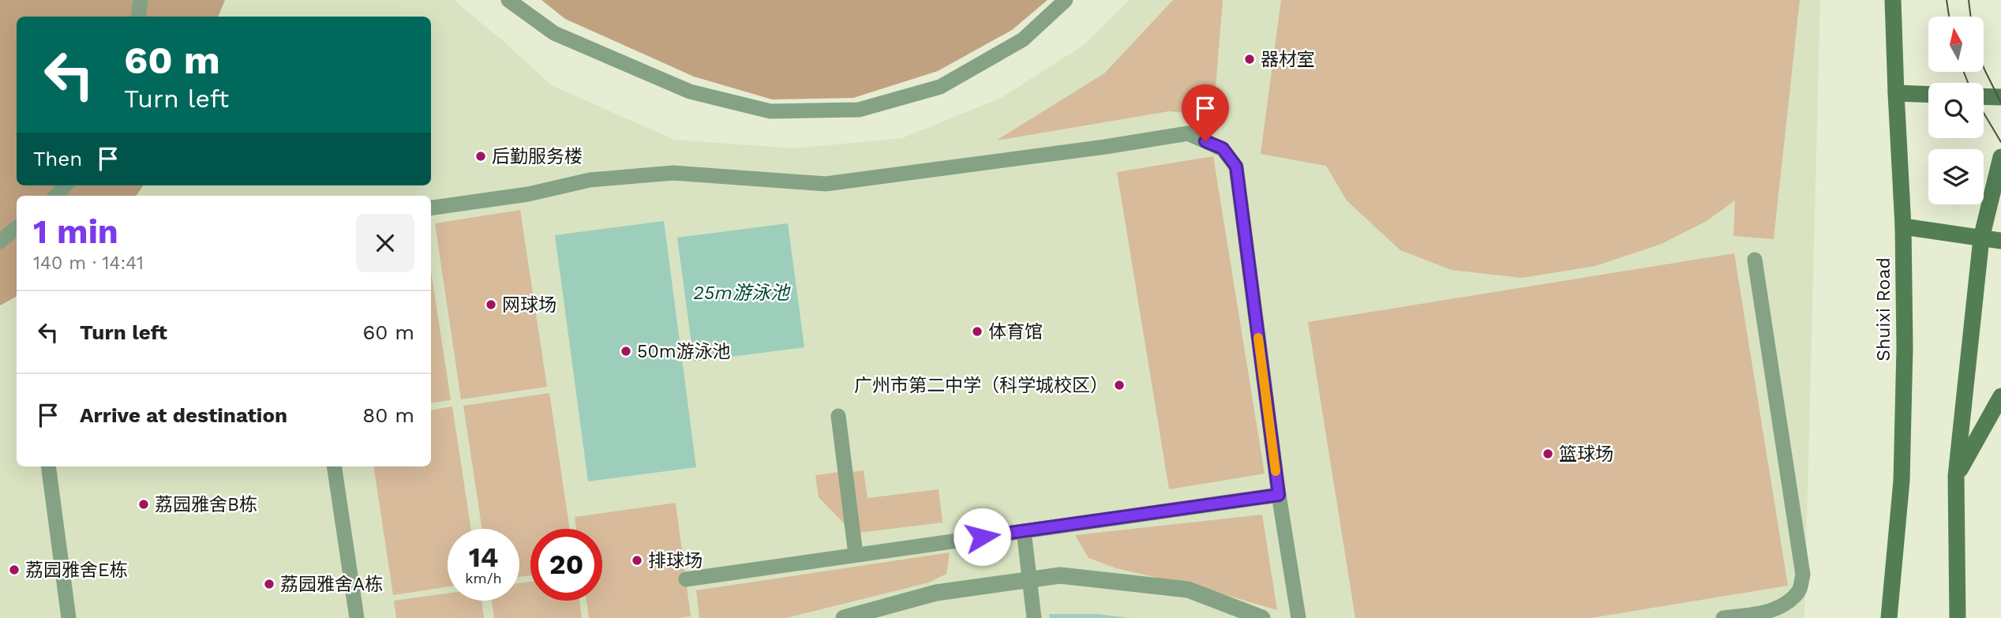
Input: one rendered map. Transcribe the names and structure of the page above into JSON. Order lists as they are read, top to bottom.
{
  "streets": {
    "main road": ["Shuixi Road"]
  },
  "water": ["25m游泳池"],
  "places": [
    "器材室",
    "后勤服务楼",
    "网球场",
    "体育馆",
    "50m游泳池",
    "广州市第二中学（科学城校区）",
    "篮球场",
    "荔园雅舍B栋",
    "排球场",
    "荔园雅舍E栋",
    "荔园雅舍A栋"
  ],
  "north": "top",
  "page": {
    "turn": ["60 m", "Turn left"],
    "then": "Then",
    "heading": ["1 min", "140 m · 14:41"],
    "list": [
      {
        "name": "Turn left",
        "value": "60 m"
      },
      {
        "name": "Arrive at destination",
        "value": "80 m"
      }
    ],
    "speed": "14 km/h",
    "limit": "20"
  }
}
